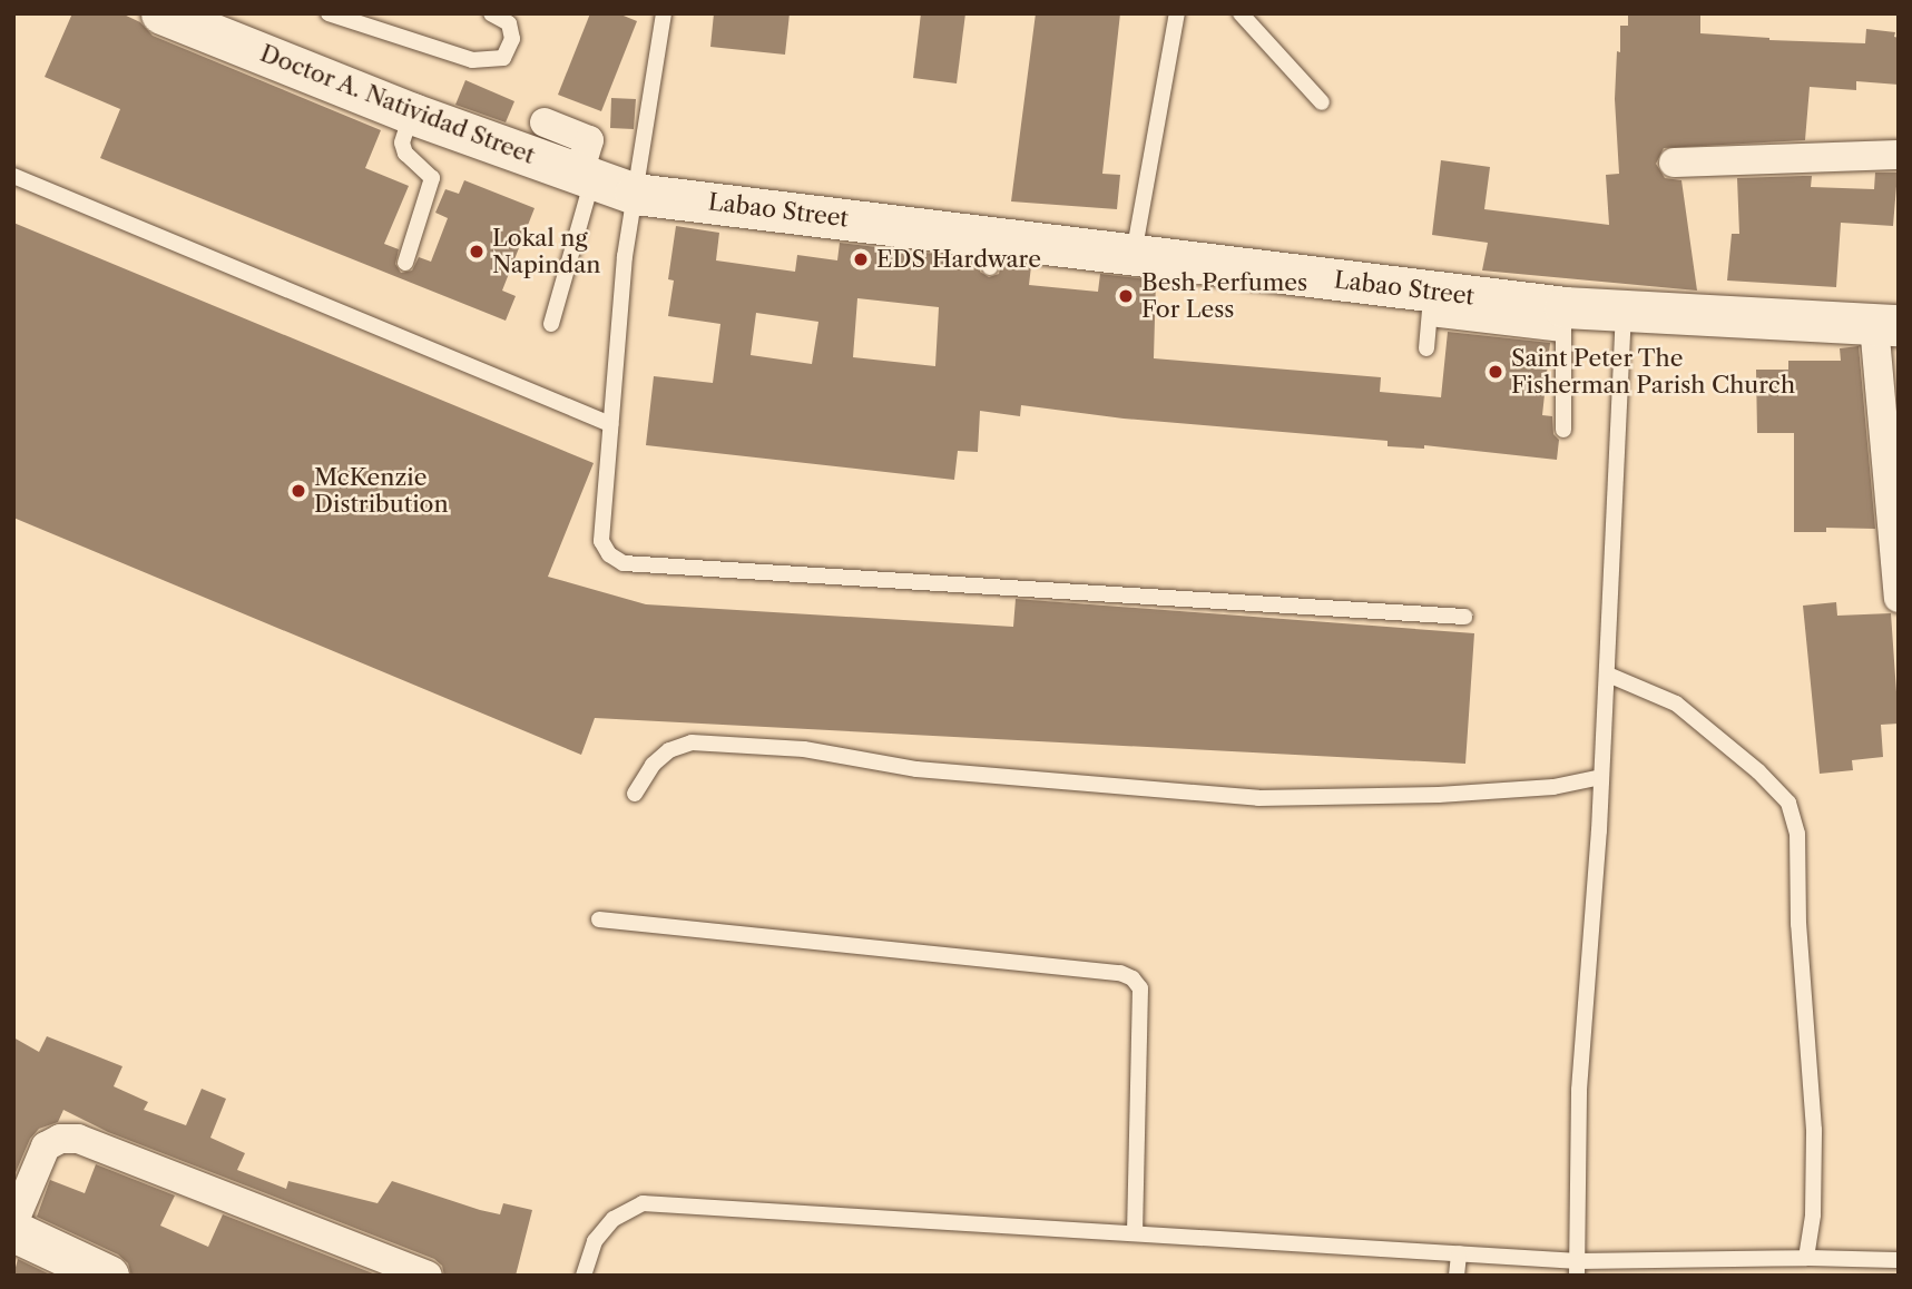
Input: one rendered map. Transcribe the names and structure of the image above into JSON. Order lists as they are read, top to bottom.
{
  "streets": {
    "main road": ["Doctor A. Natividad Street", "Labao Street"]
  },
  "crossings": [
    ["Doctor A. Natividad Street", "Labao Street"]
  ],
  "places": [
    "Lokal ng Napindan",
    "EDS Hardware",
    "Besh Perfumes For Less",
    "Saint Peter The Fisherman Parish Church",
    "McKenzie Distribution"
  ]
}
